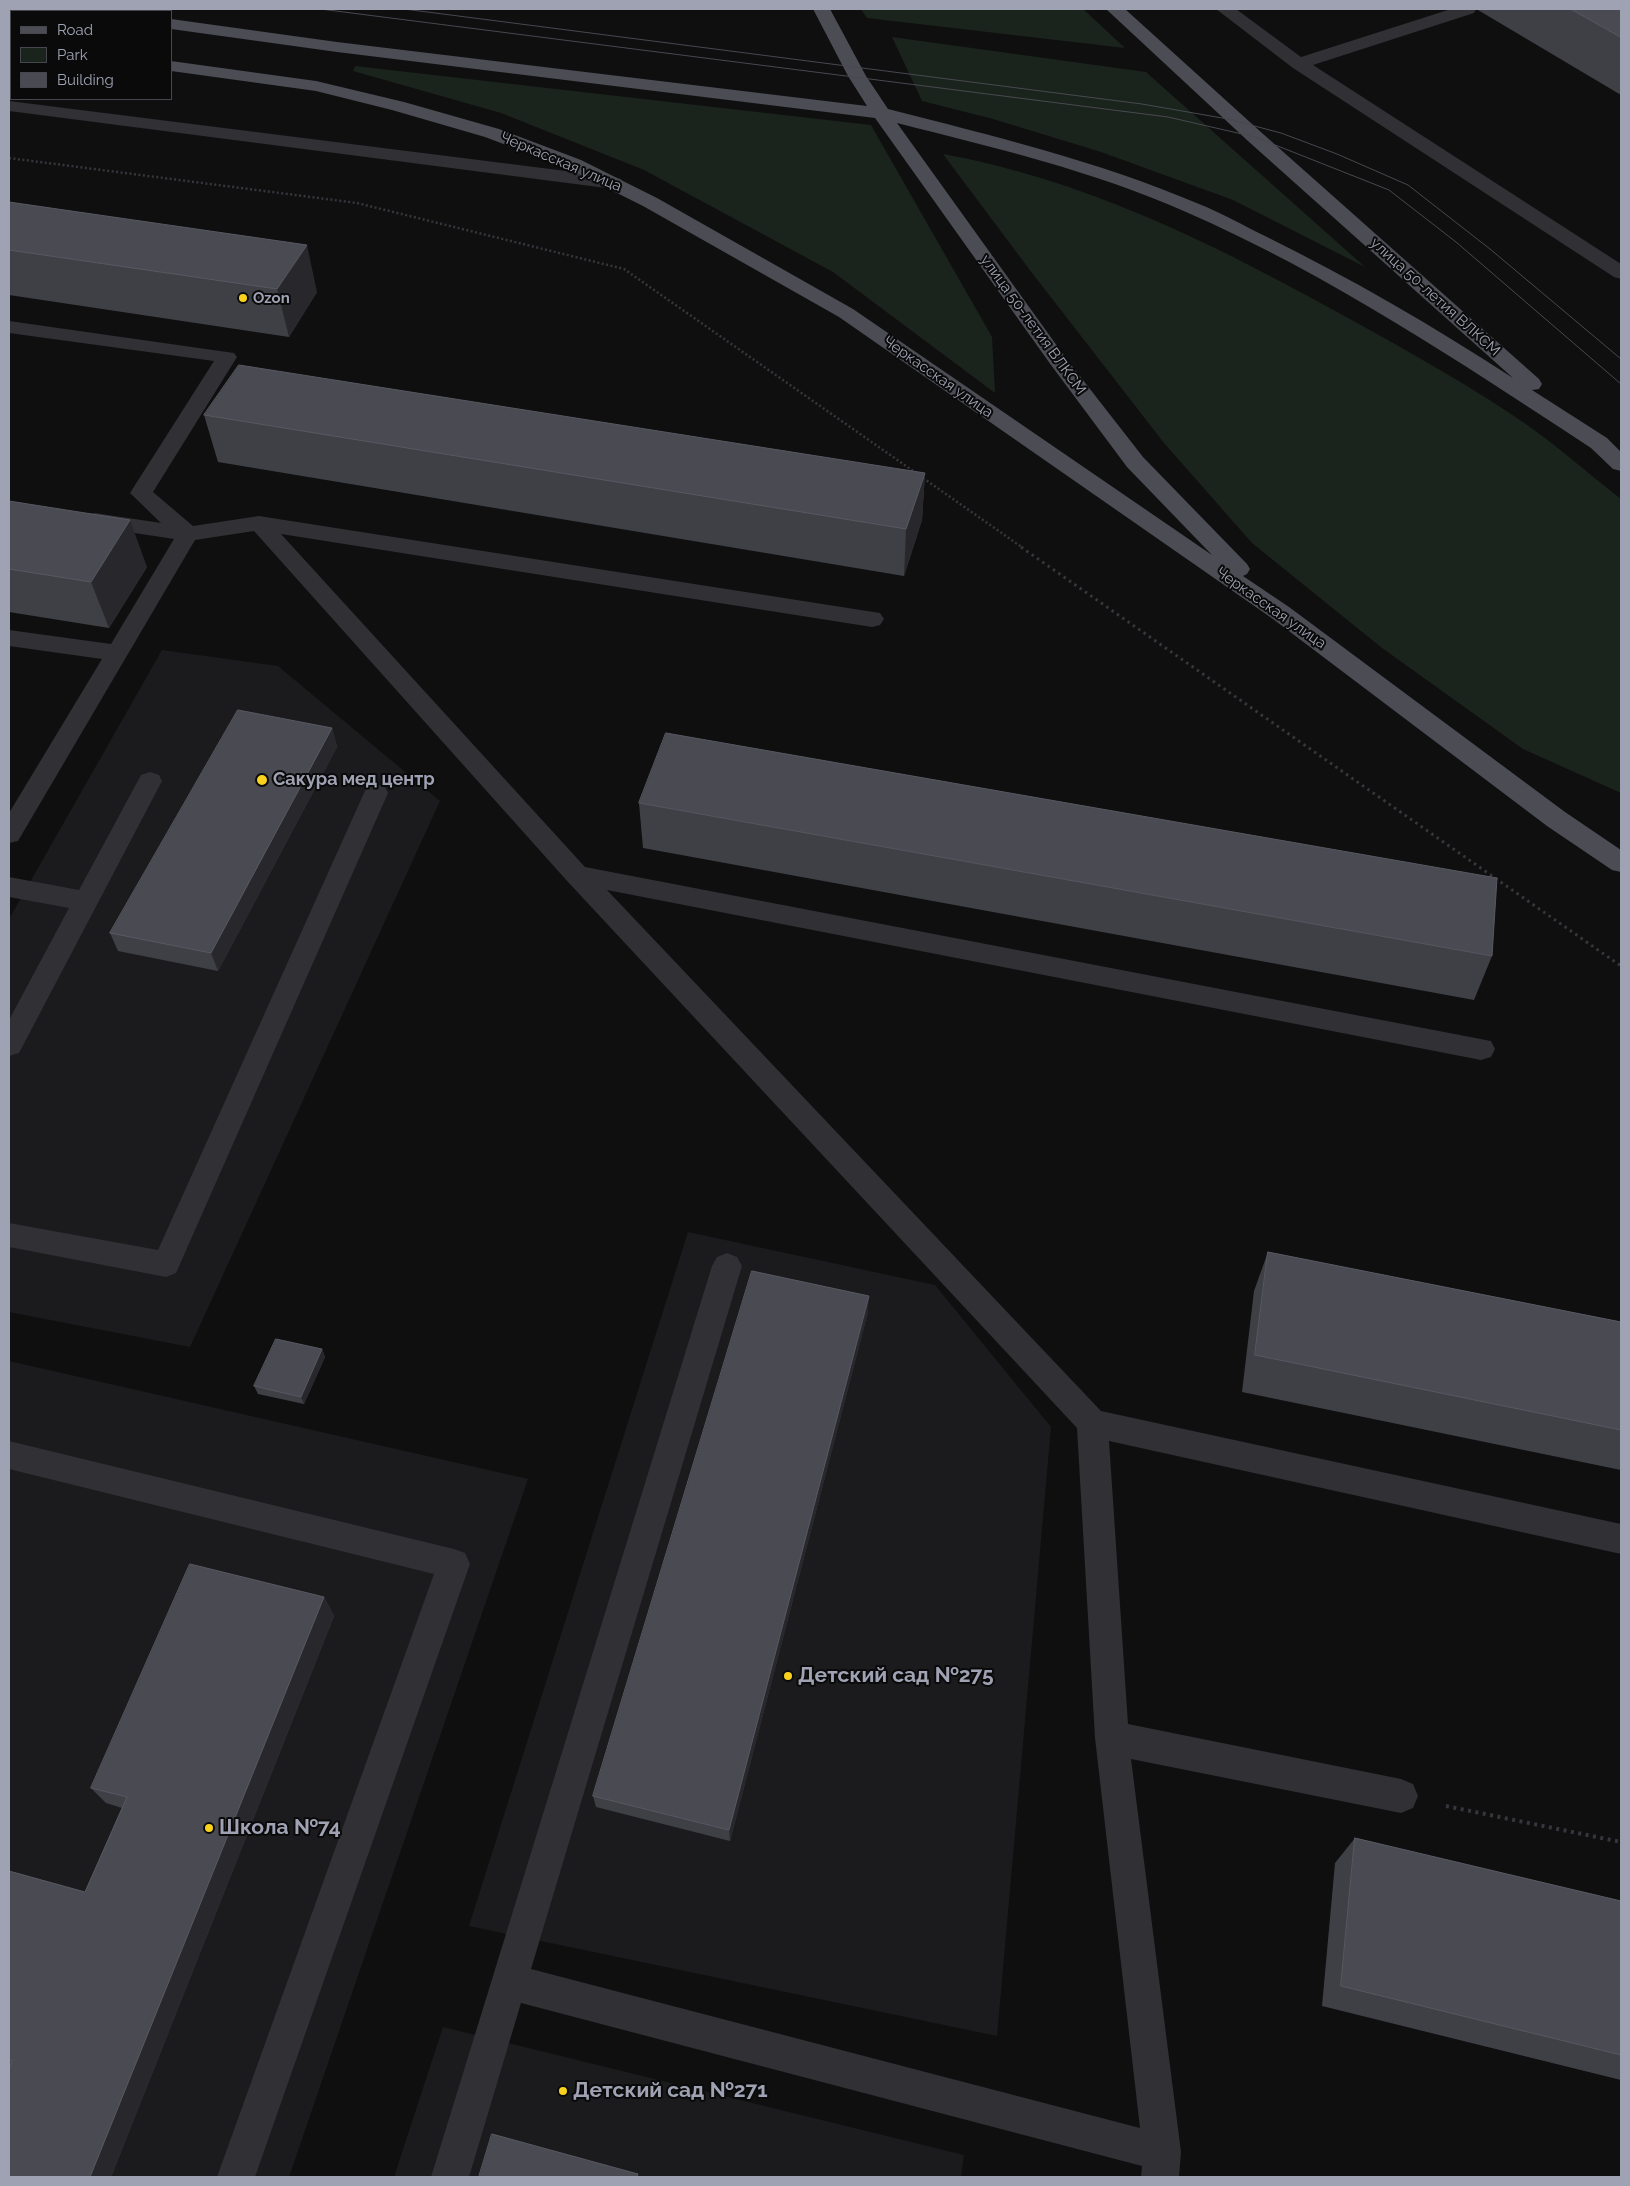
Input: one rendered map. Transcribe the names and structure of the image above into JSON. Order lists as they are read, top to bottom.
{
  "streets": {
    "main road": ["Черкасская улица", "улица 50-летия ВЛКСМ"]
  },
  "crossings": [
    ["Черкасская улица", "улица 50-летия ВЛКСМ"]
  ],
  "places": [
    "Ozon",
    "Сакура мед центр",
    "Детский сад №275",
    "Школа №74",
    "Детский сад №271"
  ],
  "legend": ["Road", "Park", "Building"]
}
